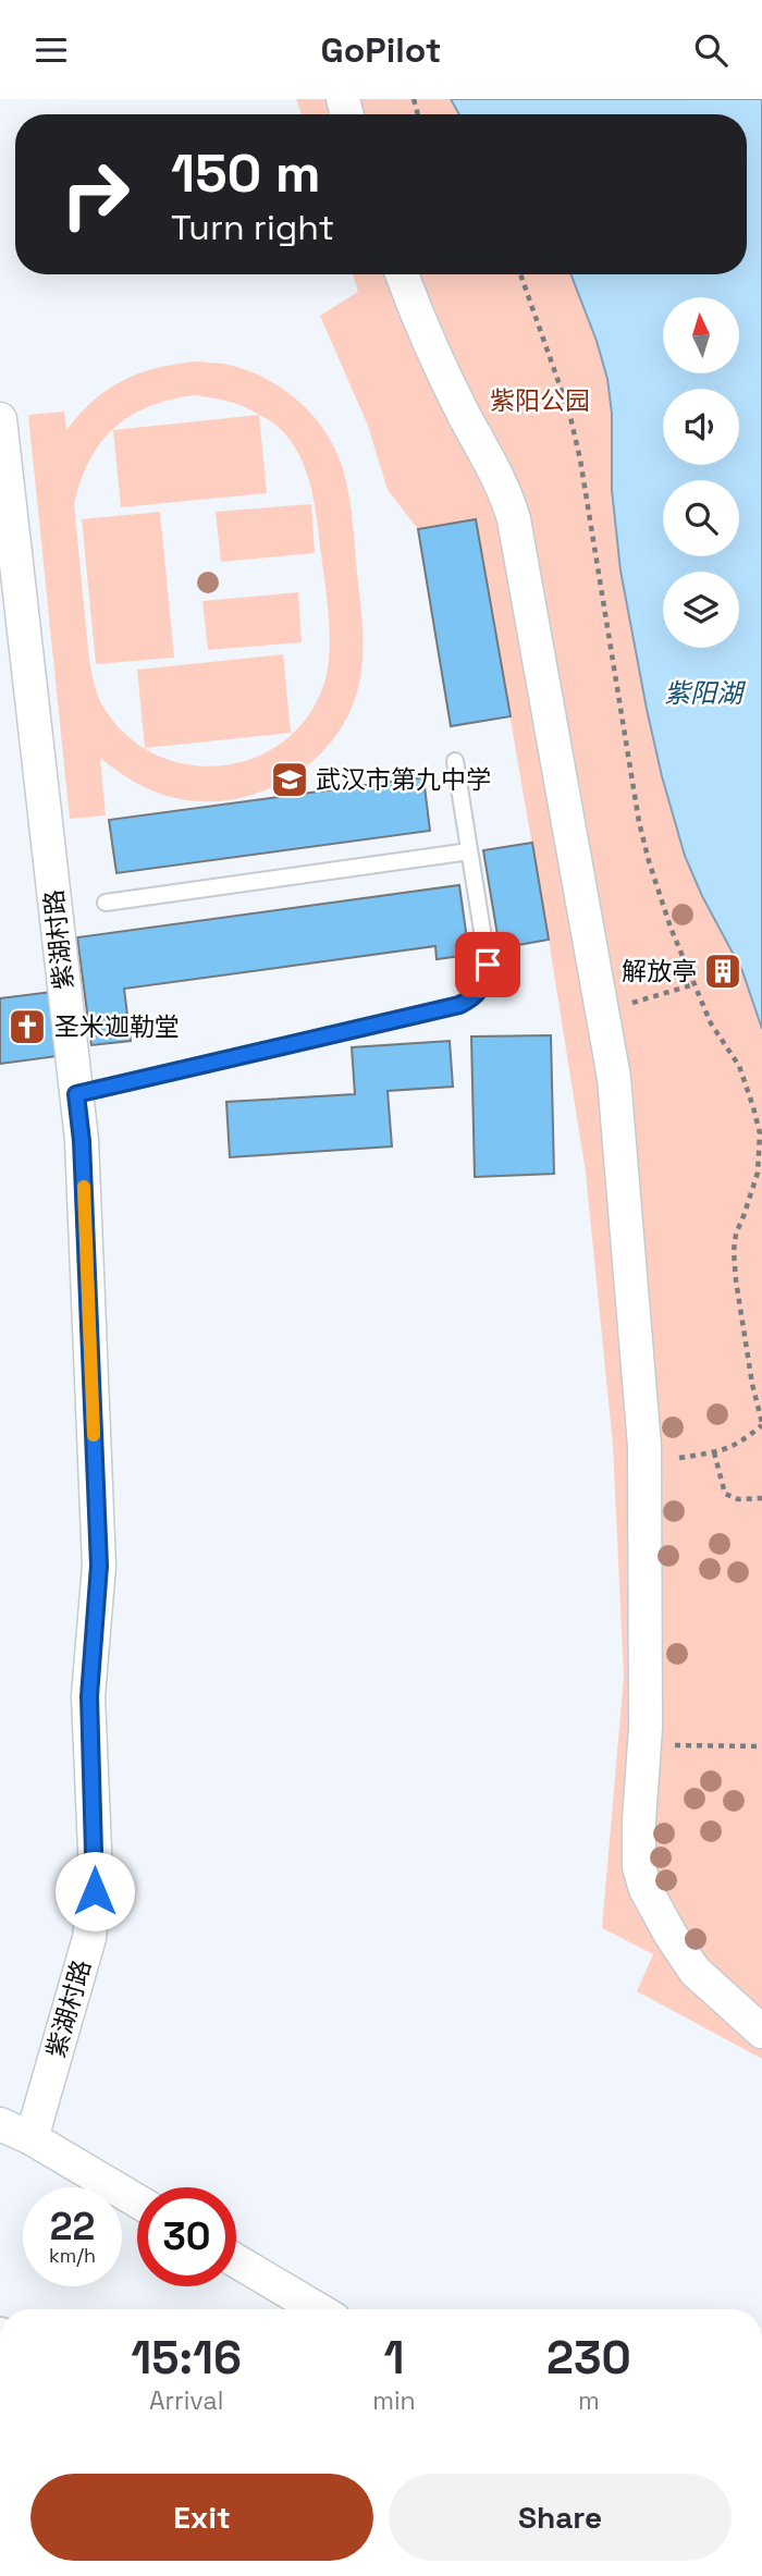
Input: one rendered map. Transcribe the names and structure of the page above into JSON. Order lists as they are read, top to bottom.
{
  "streets": {
    "street": ["紫湖村路"]
  },
  "water": ["紫阳湖"],
  "parks": ["紫阳公园"],
  "places": {
    "school or university": ["武汉市第九中学"],
    "building": ["解放亭"],
    "church": ["圣米迦勒堂"]
  },
  "north": "top",
  "page": {
    "header": "GoPilot",
    "turn": ["150 m", "Turn right"],
    "speed": "22 km/h",
    "limit": "30",
    "eta": [
      "15:16",
      "Arrival",
      "1",
      "min",
      "230",
      "m"
    ],
    "buttons": ["Exit", "Share"]
  }
}
